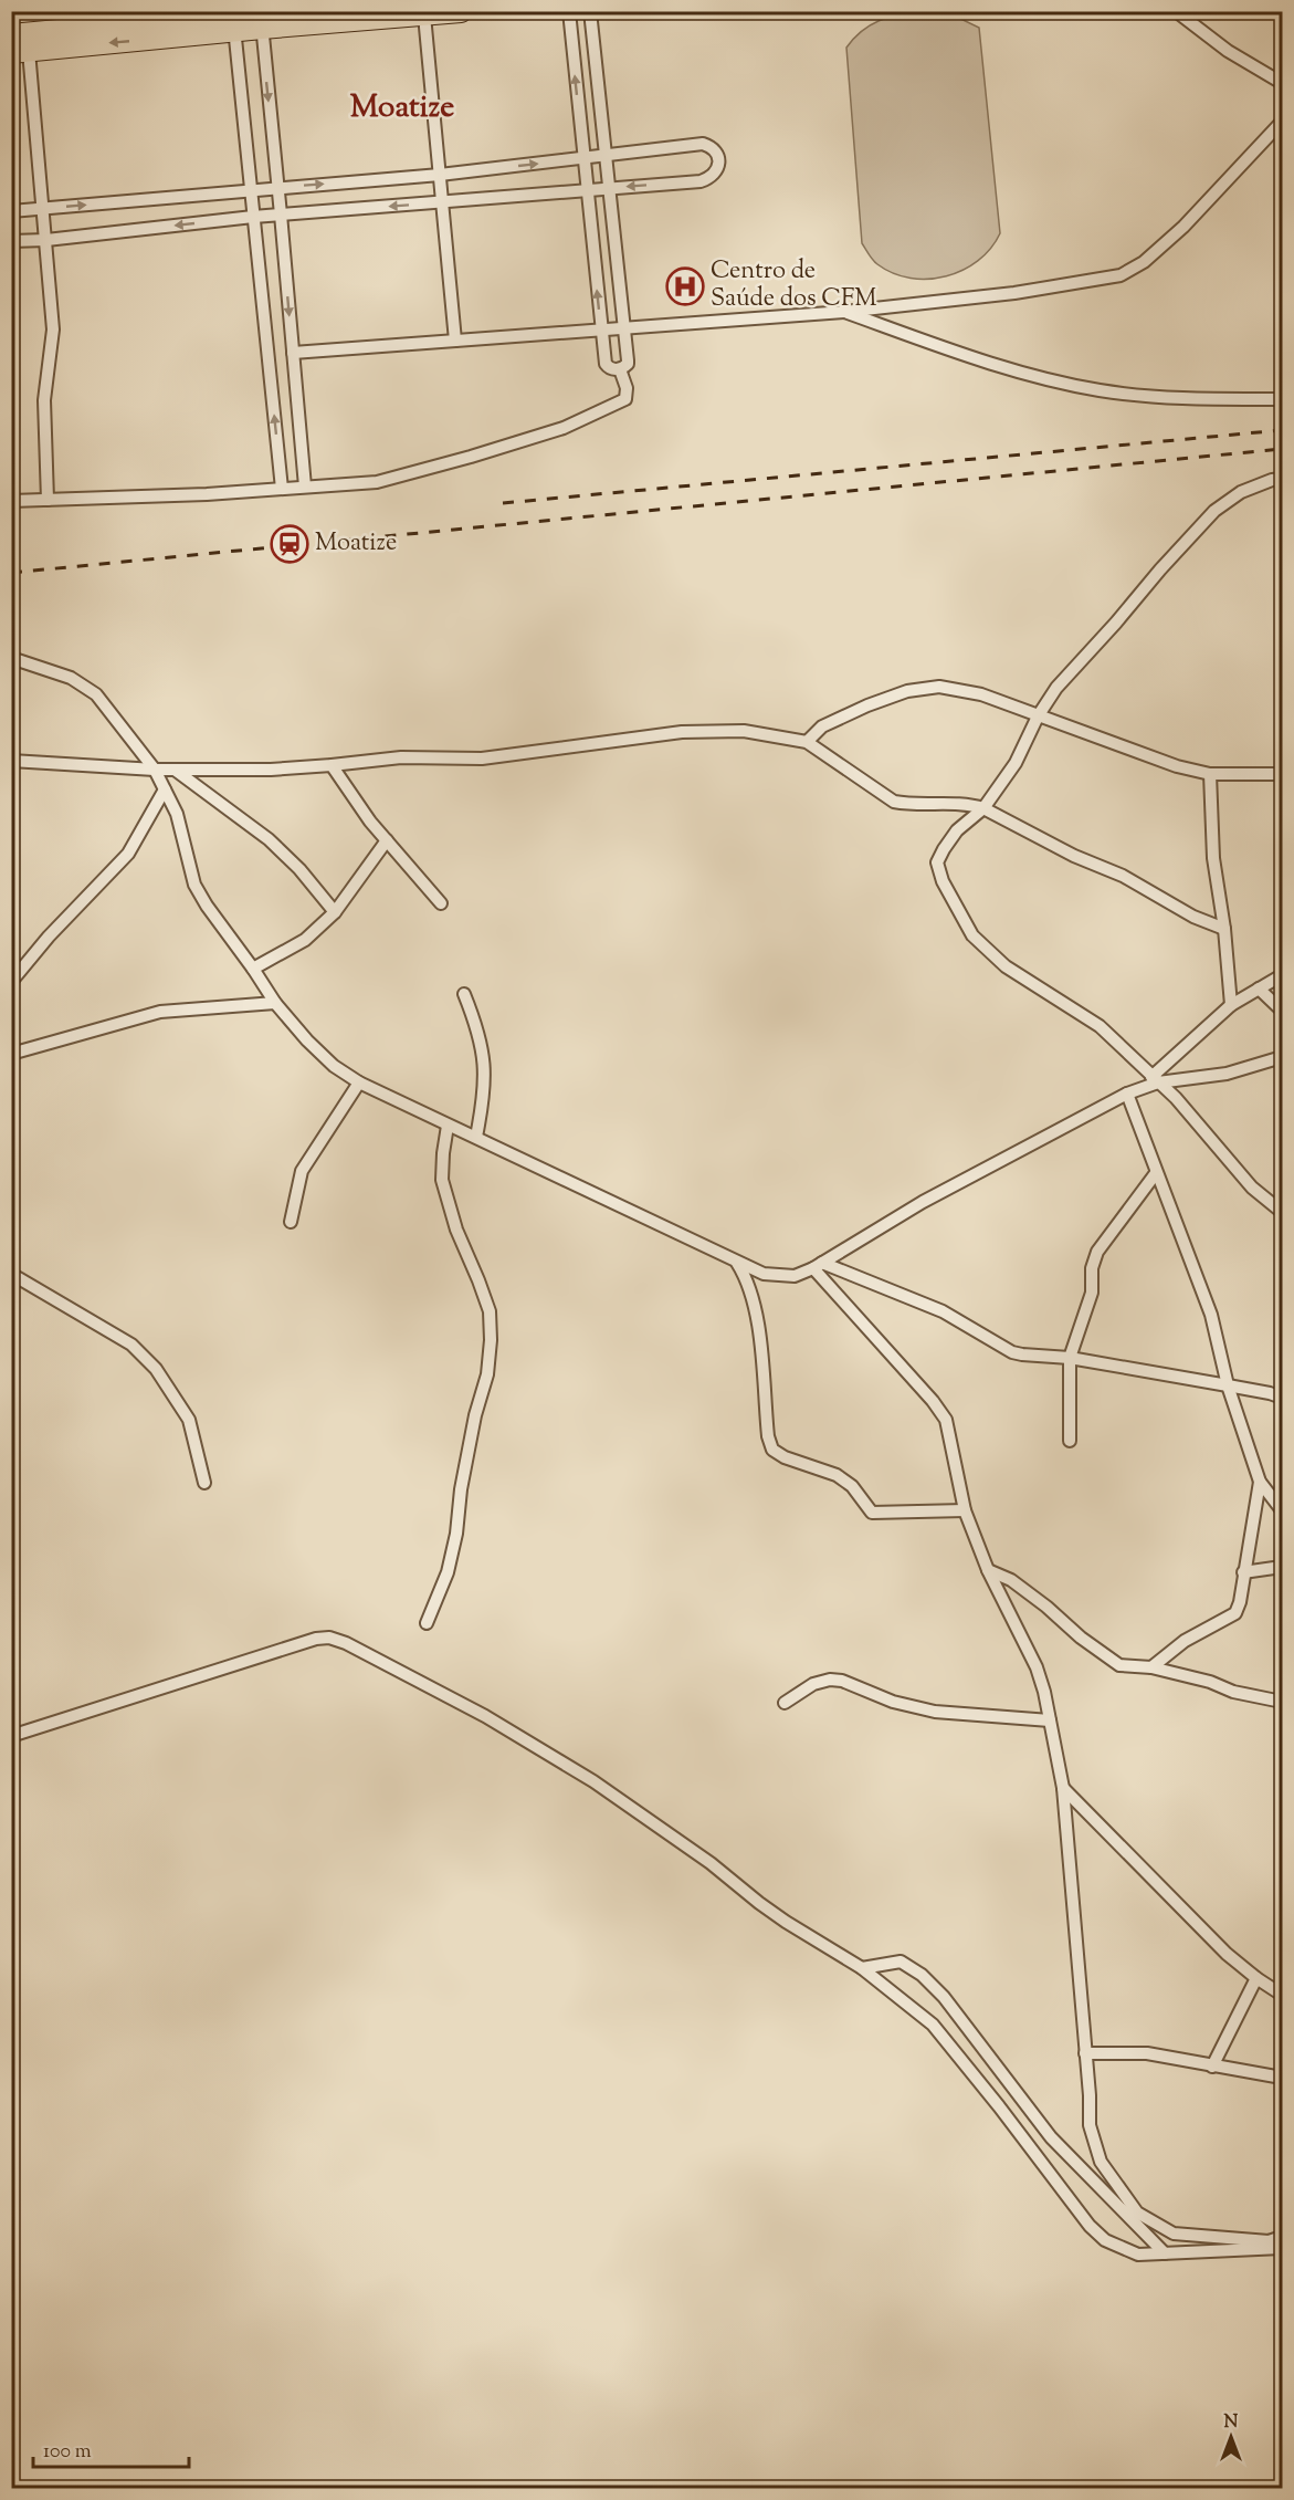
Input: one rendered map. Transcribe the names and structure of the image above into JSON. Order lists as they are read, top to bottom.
{
  "districts": ["Moatize"],
  "places": {
    "hospital": ["Centro de Saúde dos CFM"],
    "station": ["Moatize"]
  },
  "scale_bar": "100 m",
  "north": "top"
}
